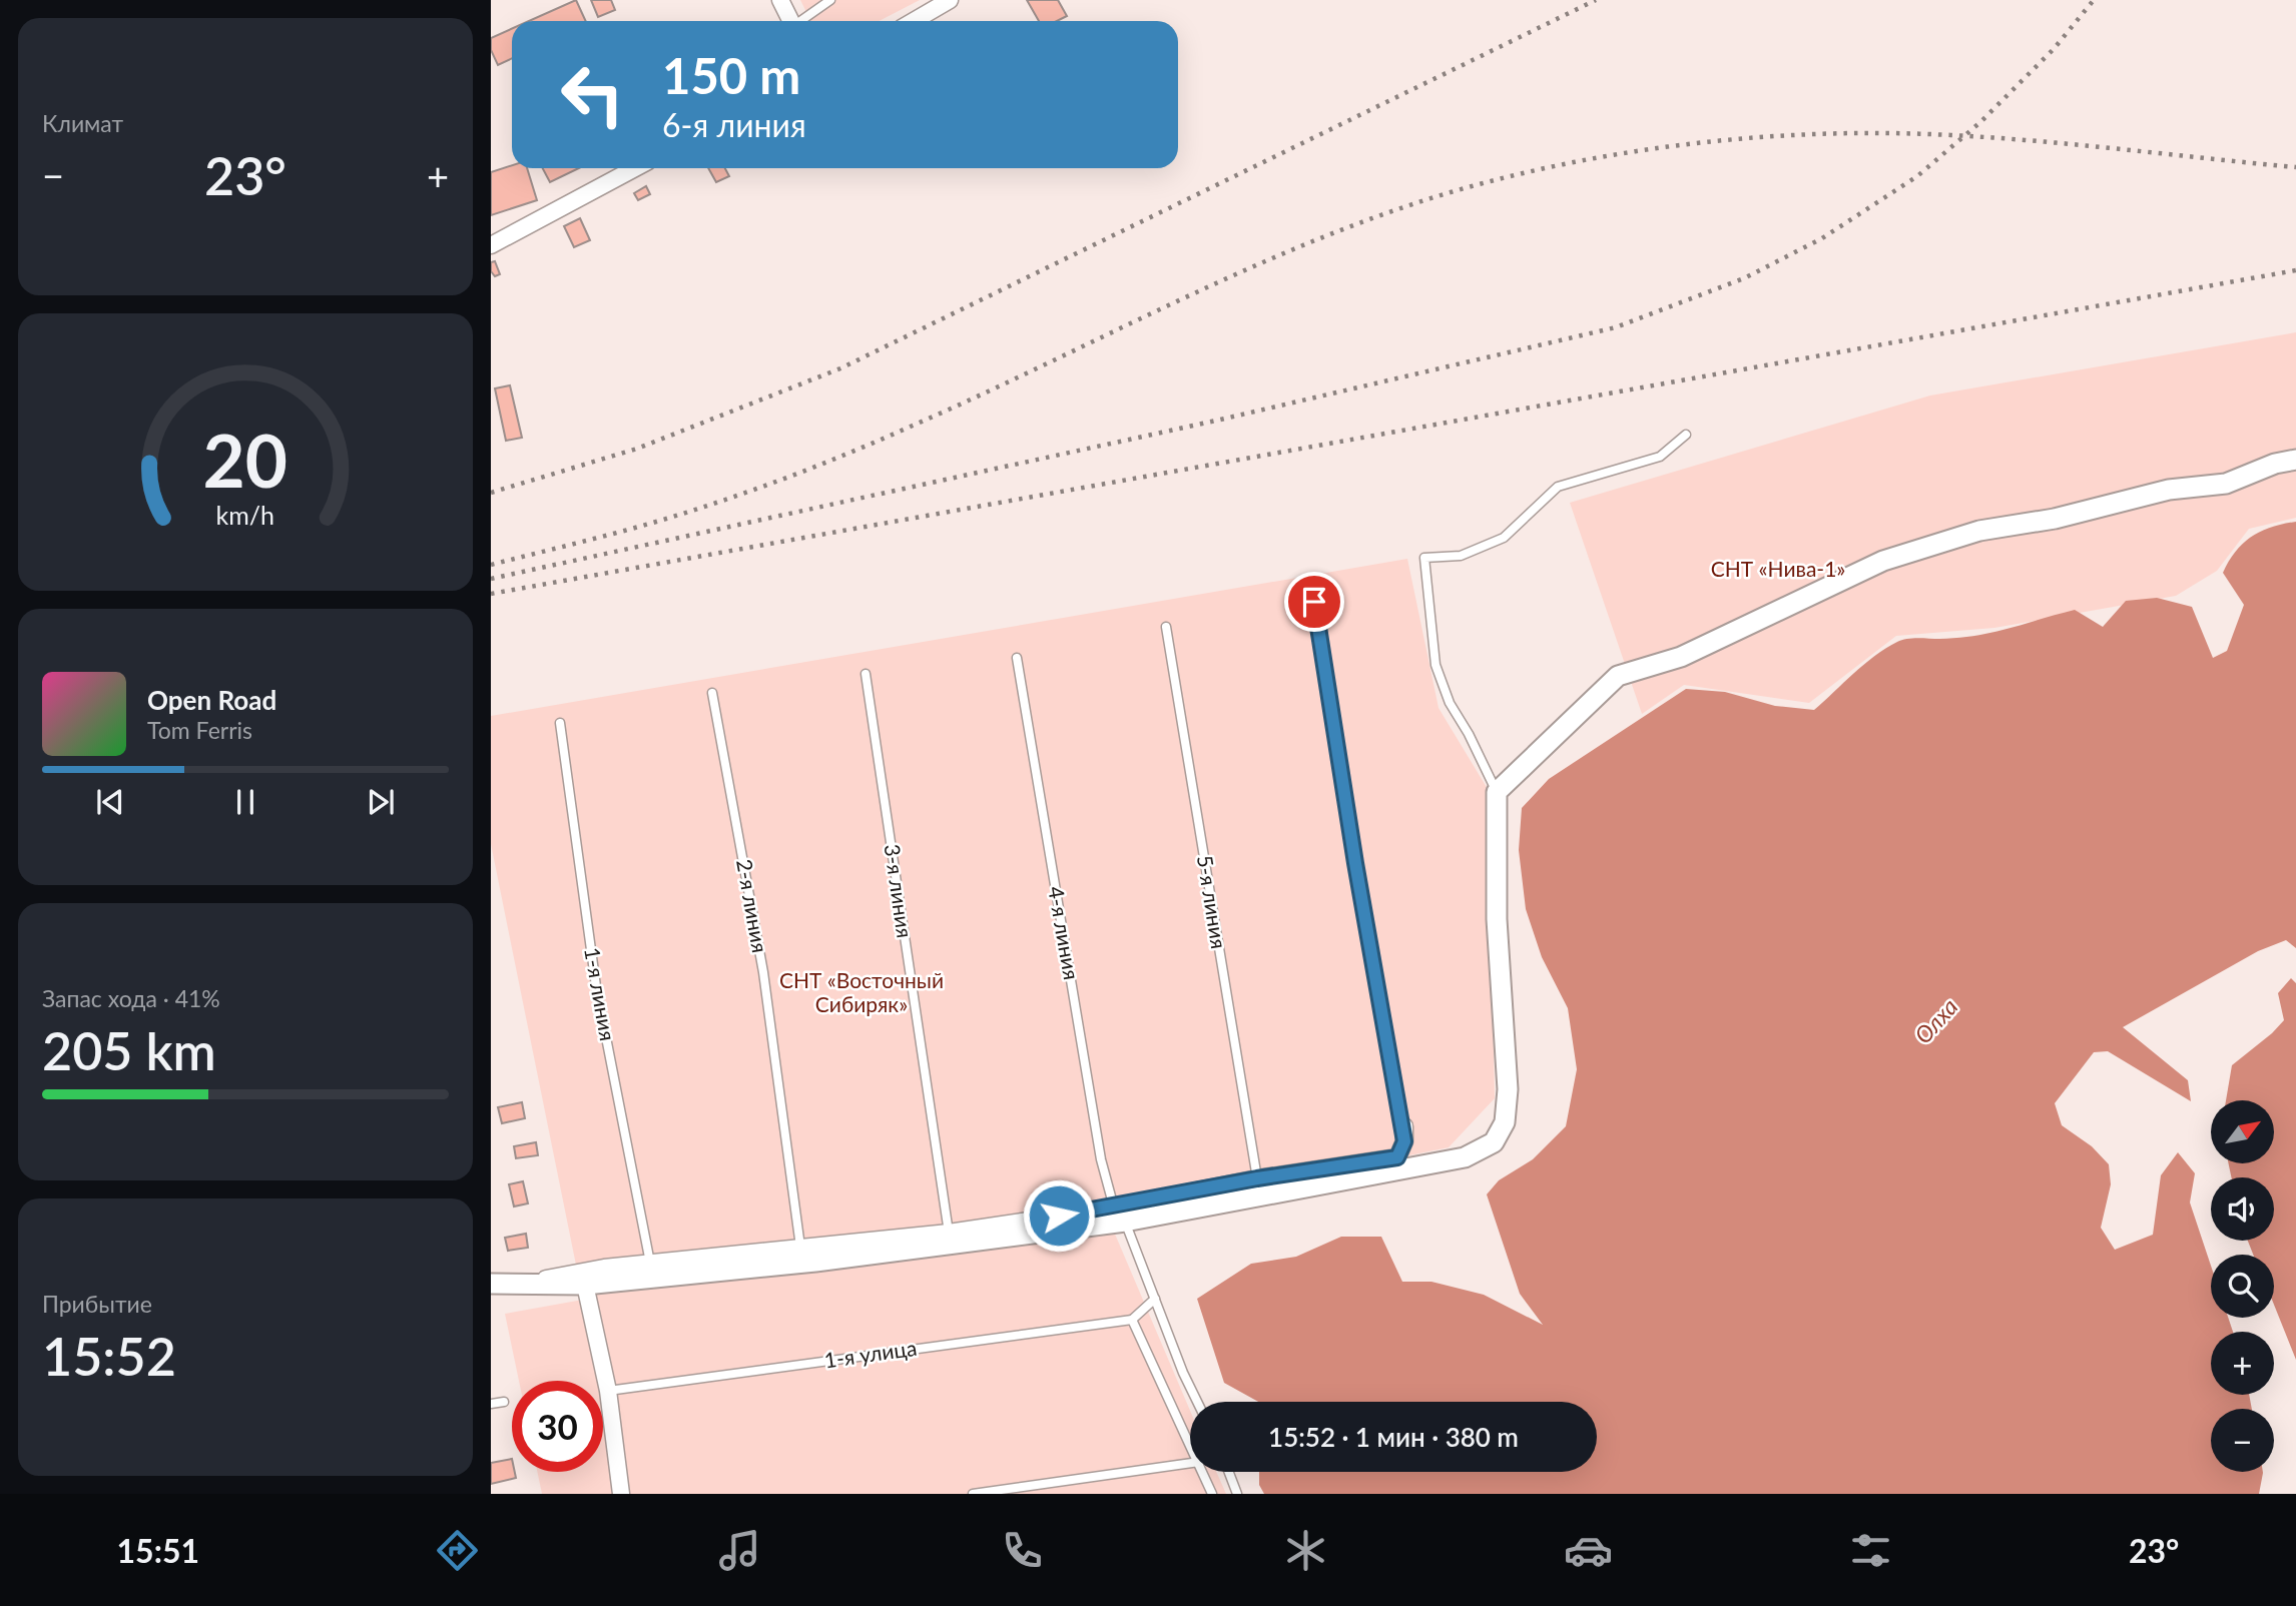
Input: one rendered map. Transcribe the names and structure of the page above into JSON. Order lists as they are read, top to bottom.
{
  "streets": {
    "lane": [
      "3-я линия",
      "5-я линия",
      "2-я линия",
      "4-я линия",
      "1-я линия",
      "1-я улица"
    ]
  },
  "water": ["Олха"],
  "parks": ["СНТ «Нива-1»", "СНТ «Восточный Сибиряк»"],
  "north": "top right",
  "page": {
    "tile": [
      "Климат",
      ["Запас хода · 41%", "205 km"],
      ["Прибытие", "15:52"]
    ],
    "turn": ["150 m", "6-я линия"],
    "heat": ["−", "23°", "+"],
    "song": ["Open Road", "Tom Ferris"],
    "map_buttons": ["+", "−"],
    "limit": "30",
    "trip": "15:52 · 1 мин · 380 m",
    "tabs": ["15:51", "23°"],
    "gauge": ["20", "km/h"]
  }
}
